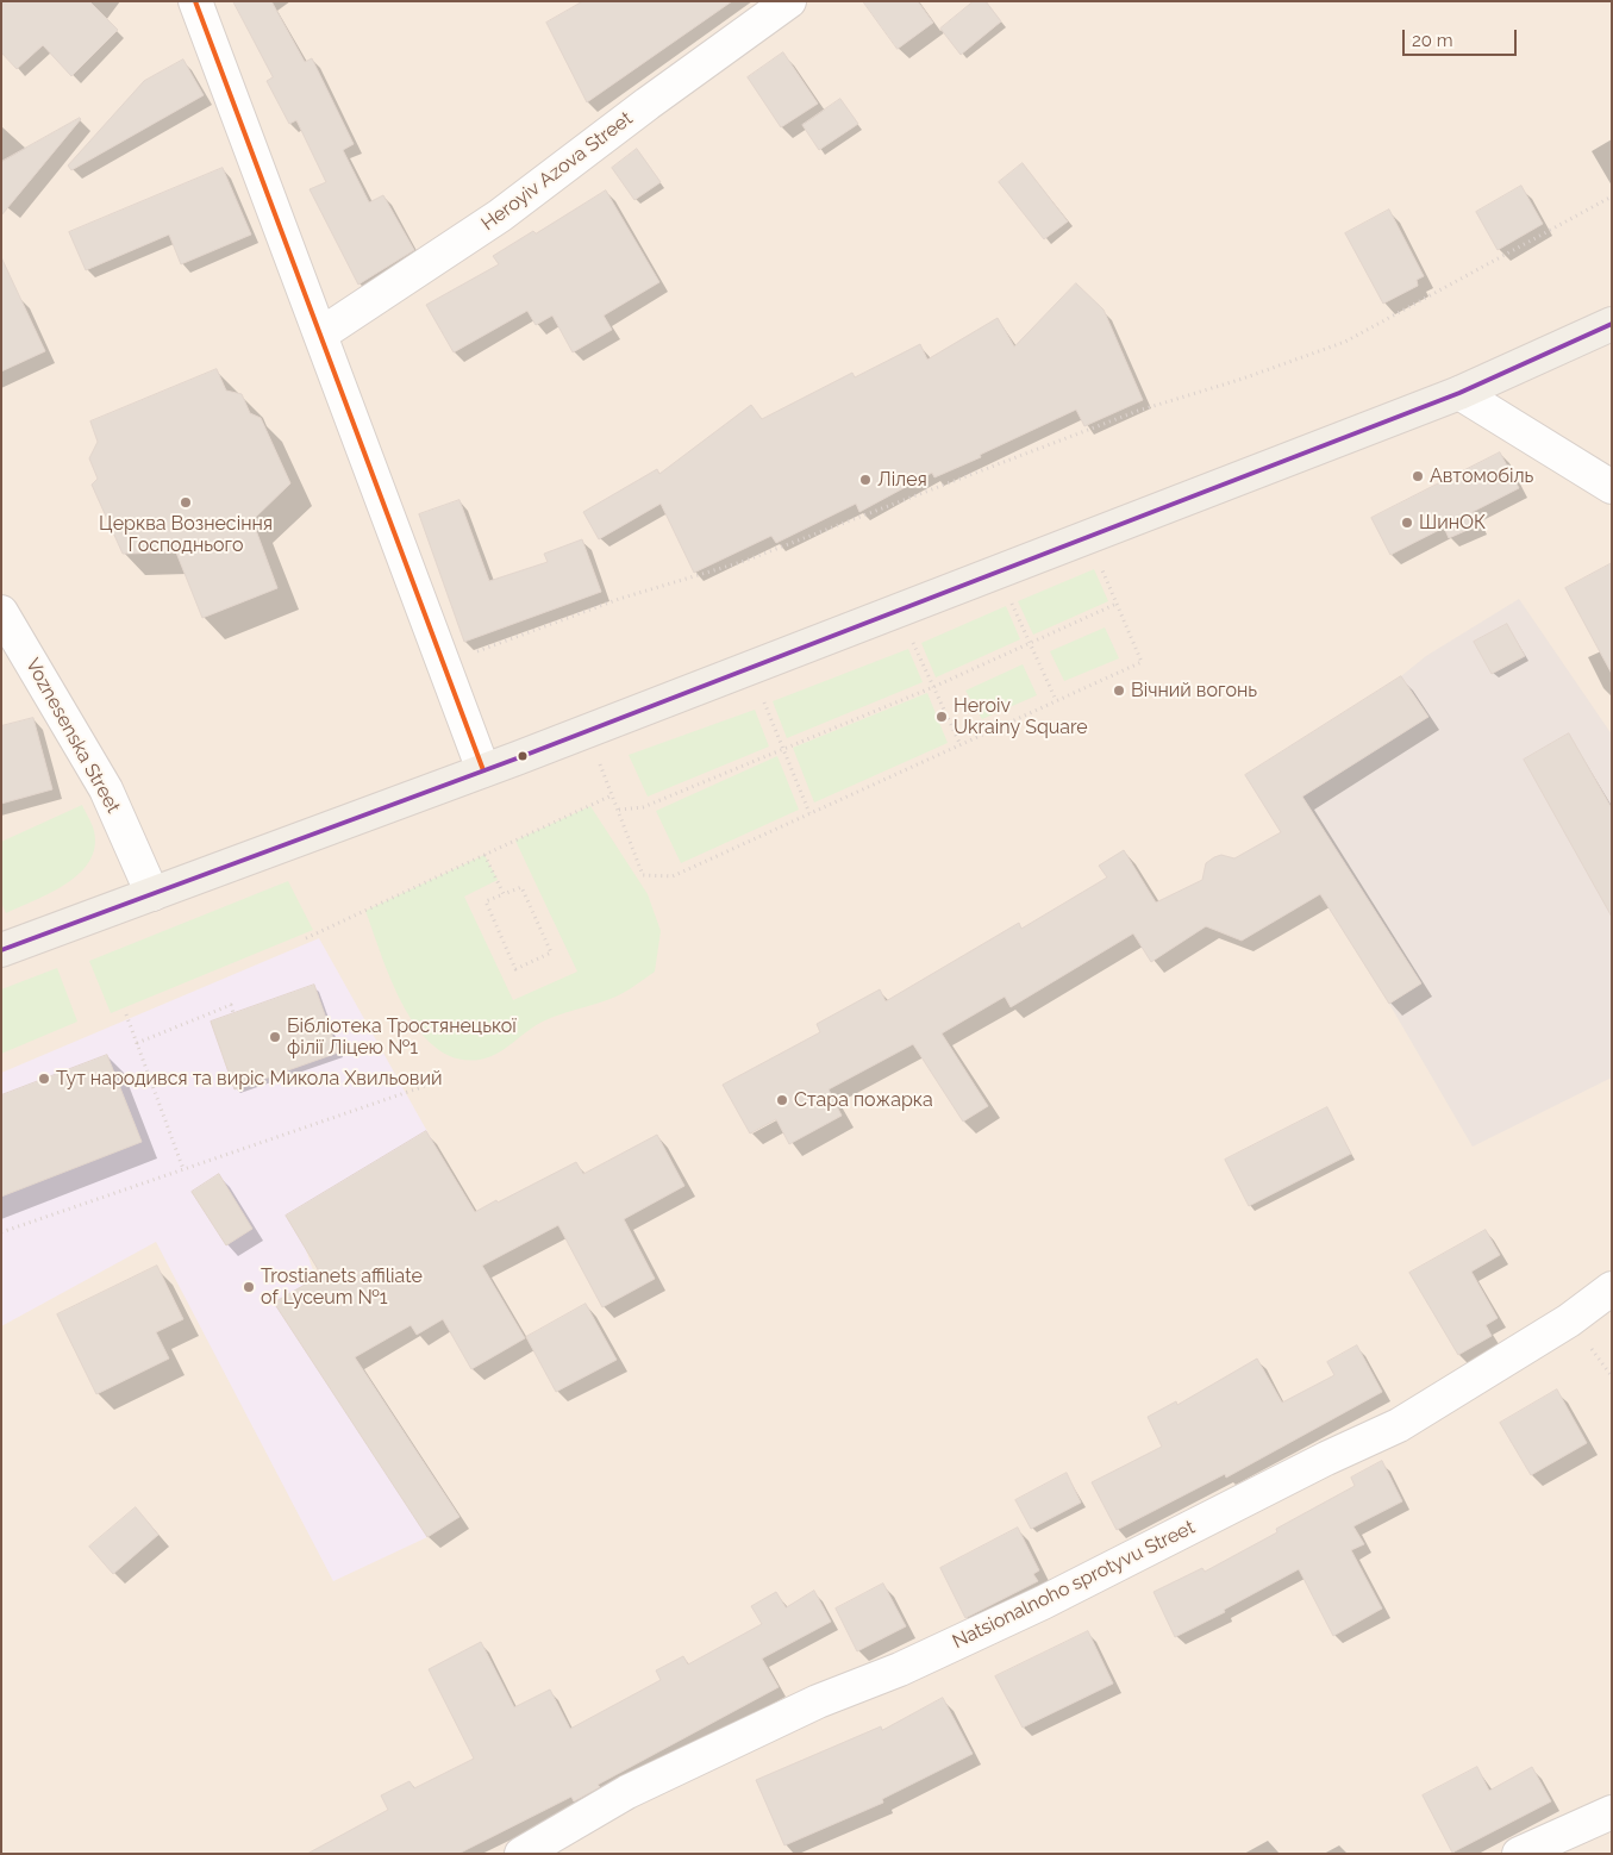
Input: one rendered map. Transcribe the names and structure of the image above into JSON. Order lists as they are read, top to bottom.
{
  "streets": {
    "street": ["Heroyiv Azova Street", "Voznesenska Street", "Natsionalnoho sprotyvu Street"]
  },
  "places": [
    "Автомобіль",
    "Лілея",
    "Церква Вознесіння Господнього",
    "ШинОК",
    "Вічний вогонь",
    "Heroiv Ukrainy Square",
    "Бібліотека Тростянецької філії Ліцею №1",
    "Тут народився та виріс Микола Хвильовий",
    "Стара пожарка",
    "Trostianets affiliate of Lyceum №1"
  ],
  "scale_bar": "20 m"
}
